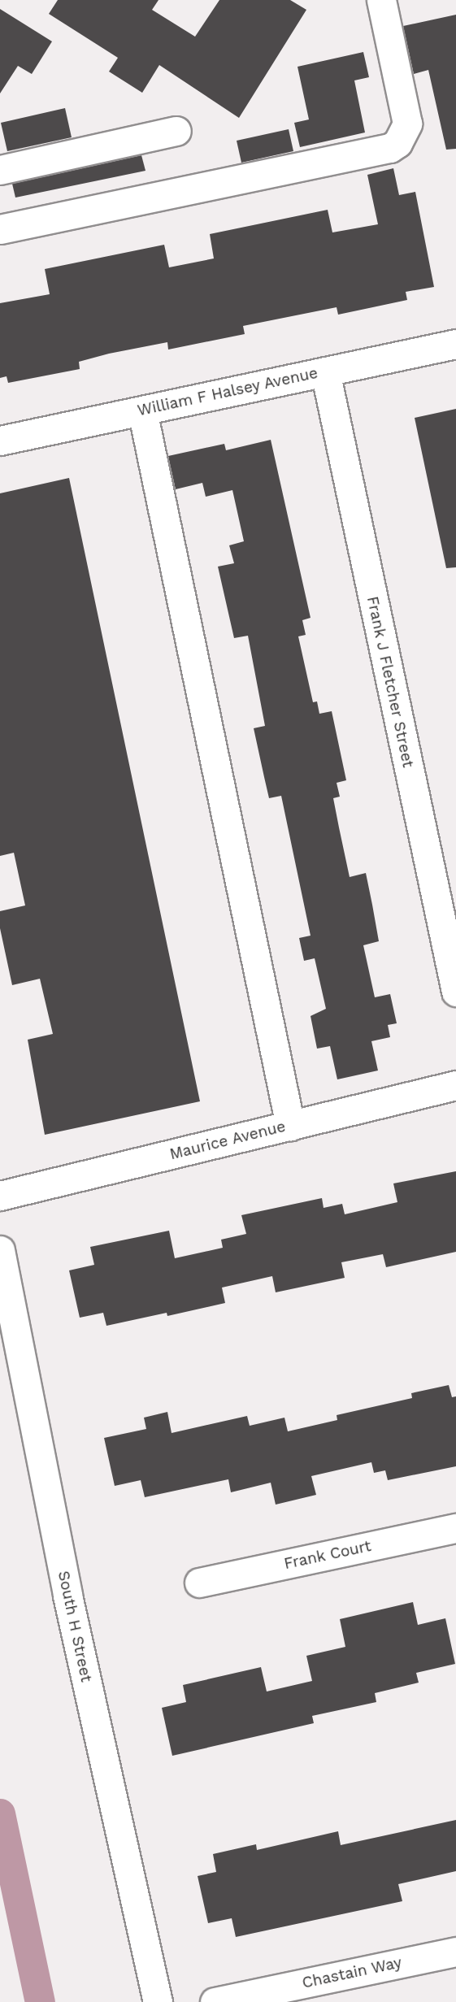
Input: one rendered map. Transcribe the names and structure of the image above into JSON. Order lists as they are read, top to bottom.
{
  "streets": {
    "street": [
      "William F Halsey Avenue",
      "Frank J Fletcher Street",
      "Maurice Avenue",
      "Frank Court",
      "South H Street",
      "Chastain Way"
    ]
  },
  "crossings": [
    ["William F Halsey Avenue", "Frank J Fletcher Street"]
  ]
}
